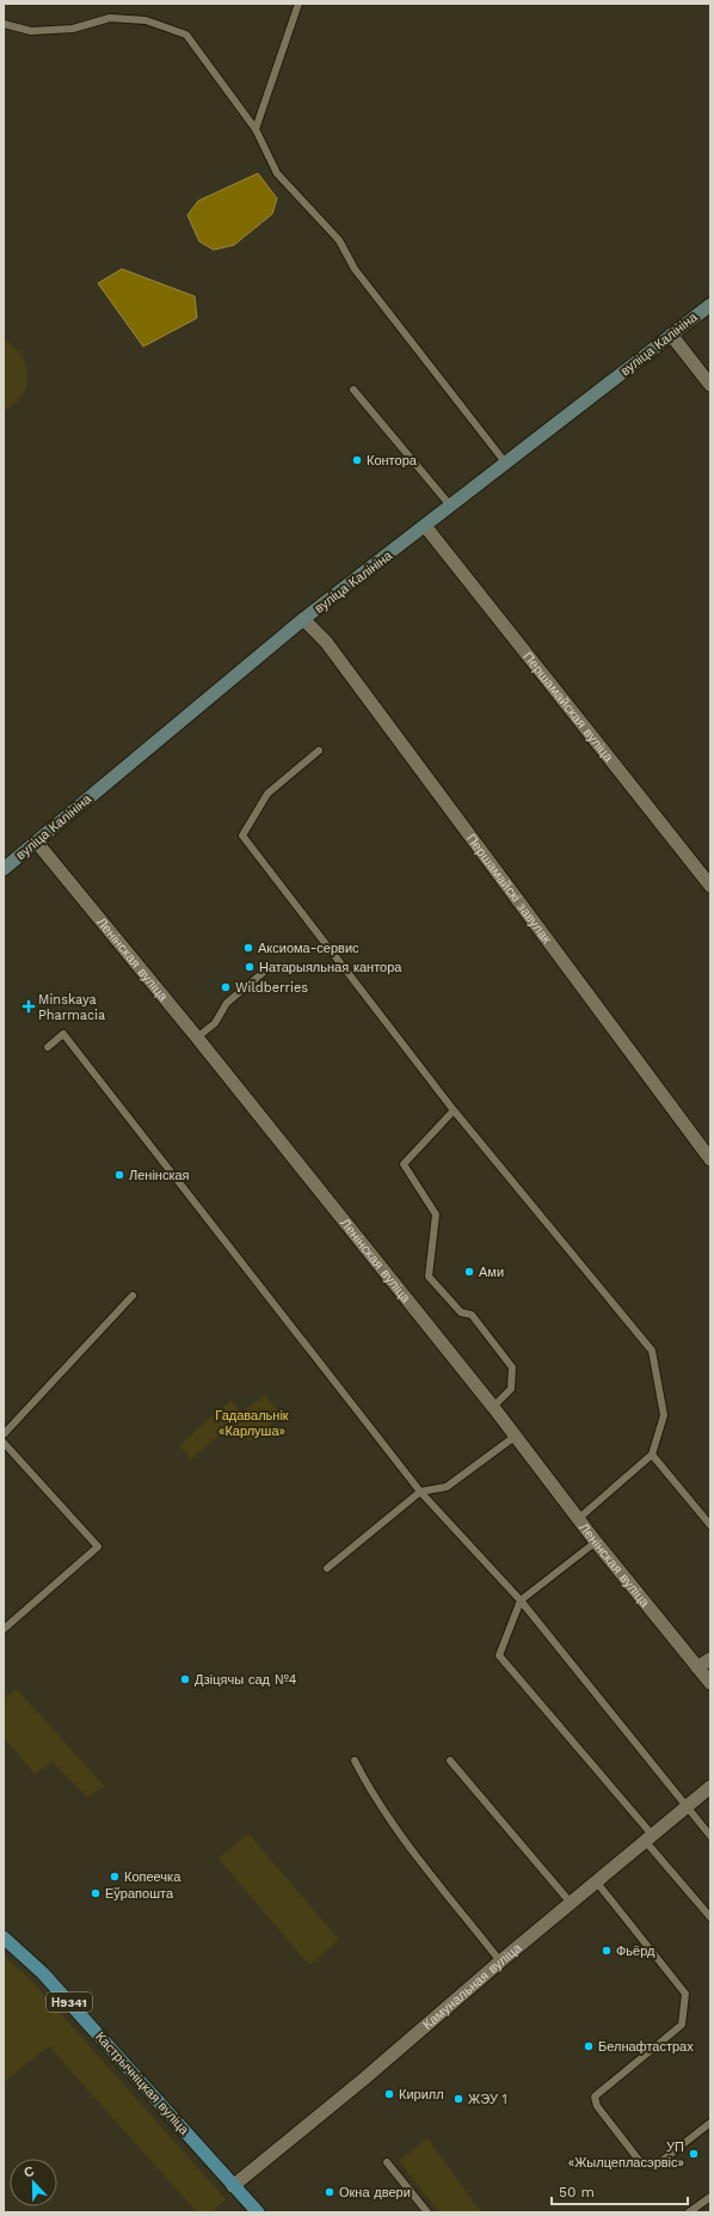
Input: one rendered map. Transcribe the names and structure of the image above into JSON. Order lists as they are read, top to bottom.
{
  "streets": {
    "main road": ["вуліца Калініна", "Н9341", "Кастрычніцкая вуліца"],
    "street": [
      "Першамайская вуліца",
      "Першамайскі завулак",
      "Ленінская вуліца",
      "Камунальная вуліца"
    ]
  },
  "crossings": [
    ["вуліца Калініна", "Першамайская вуліца"],
    ["вуліца Калініна", "Першамайскі завулак"],
    ["вуліца Калініна", "Ленінская вуліца"],
    ["Камунальная вуліца", "Кастрычніцкая вуліца"]
  ],
  "parks": ["Гадавальнік «Карлуша»"],
  "places": {
    "other": [
      "Контора",
      "Аксиома-сервис",
      "Натарыяльная кантора",
      "Wildberries",
      "Ленінская",
      "Ами",
      "Дзіцячы сад №4",
      "Копеечка",
      "Еўрапошта",
      "Фьёрд",
      "Белнафтастрах",
      "Кирилл",
      "ЖЭУ 1",
      "УП «Жылцепласэрвіс»",
      "Окна двери"
    ],
    "health": ["Minskaya Pharmacia"]
  },
  "scale_bar": "50 m",
  "north": "top"
}
